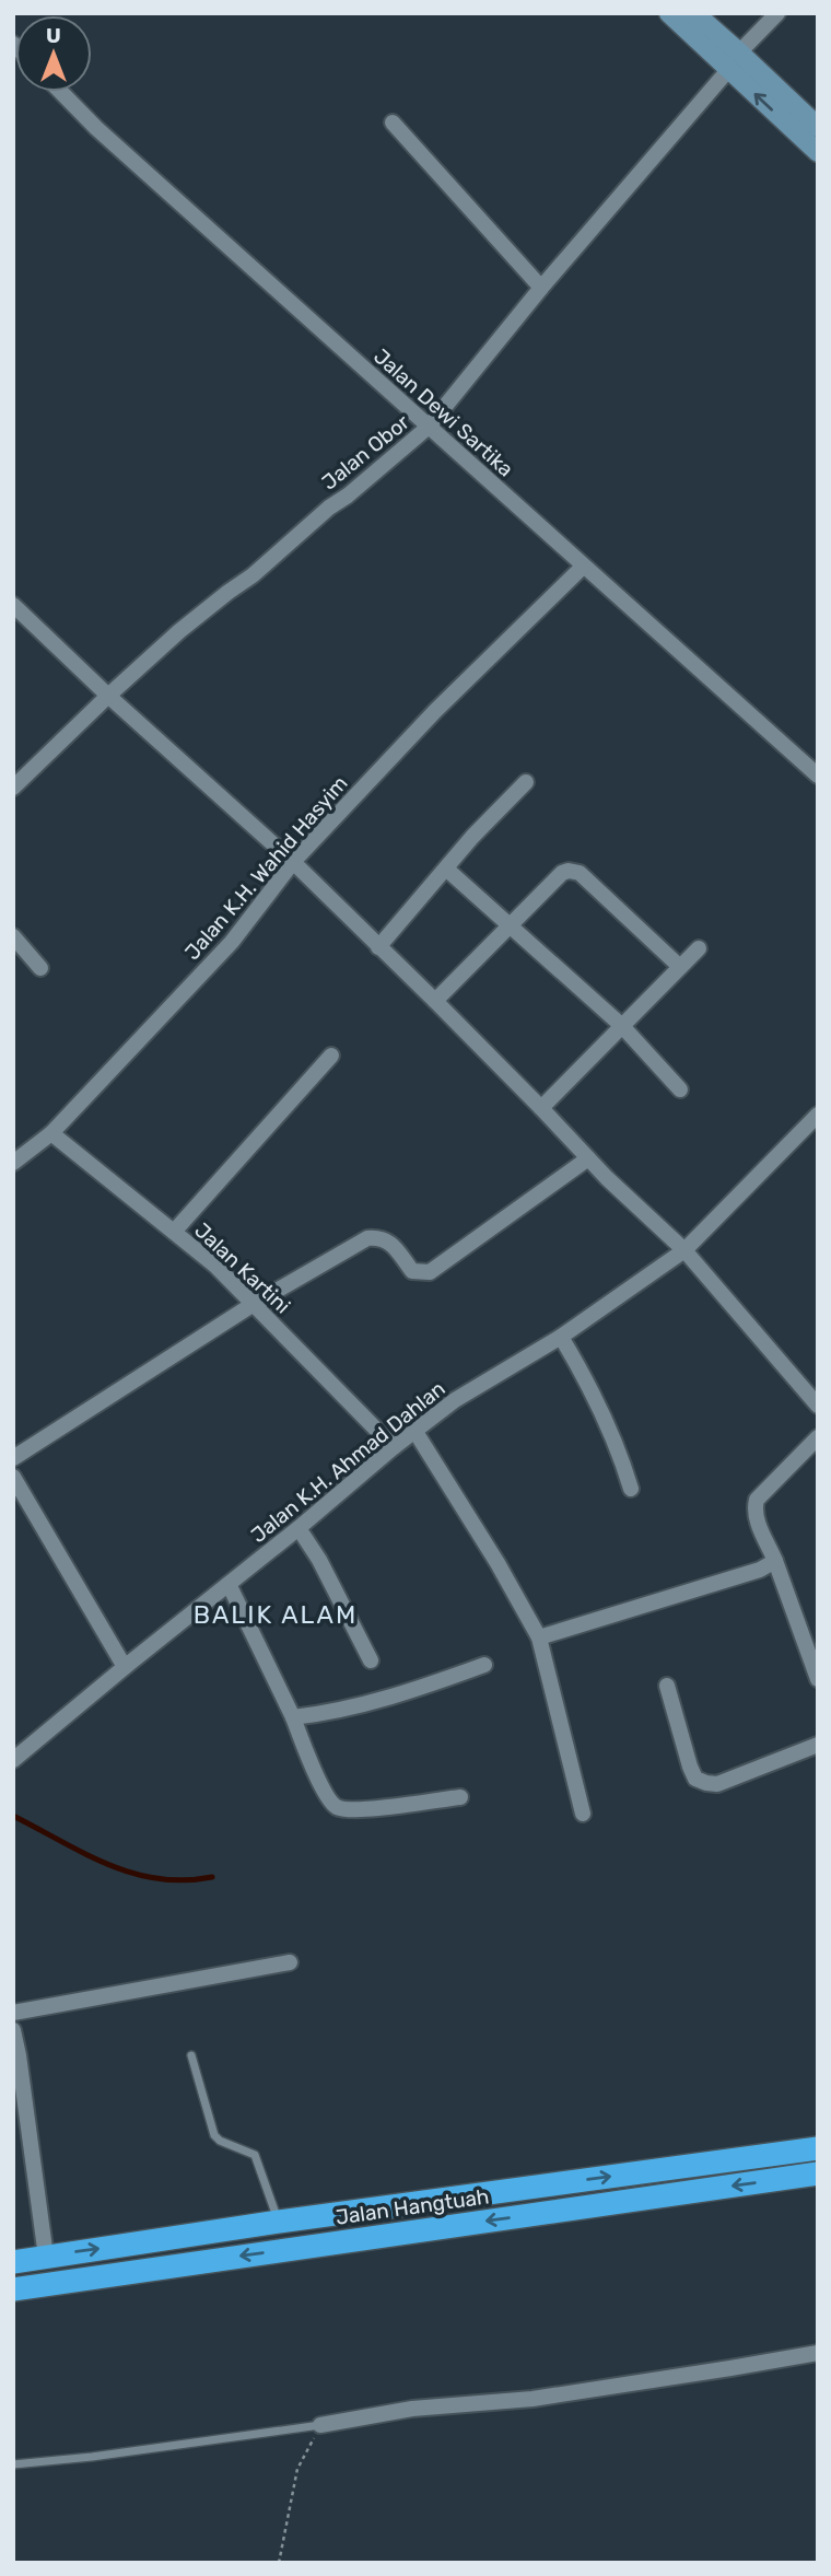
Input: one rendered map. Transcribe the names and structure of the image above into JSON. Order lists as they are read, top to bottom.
{
  "streets": {
    "highway": ["Jalan Hangtuah"],
    "street": [
      "Jalan Dewi Sartika",
      "Jalan Obor",
      "Jalan K.H. Wahid Hasyim",
      "Jalan Kartini",
      "Jalan K.H. Ahmad Dahlan"
    ]
  },
  "crossings": [
    ["Jalan Dewi Sartika", "Jalan Obor"],
    ["Jalan Dewi Sartika", "Jalan K.H. Wahid Hasyim"],
    ["Jalan K.H. Wahid Hasyim", "Jalan Kartini"],
    ["Jalan Kartini", "Jalan K.H. Ahmad Dahlan"]
  ],
  "districts": ["BALIK ALAM"],
  "north": "top"
}
